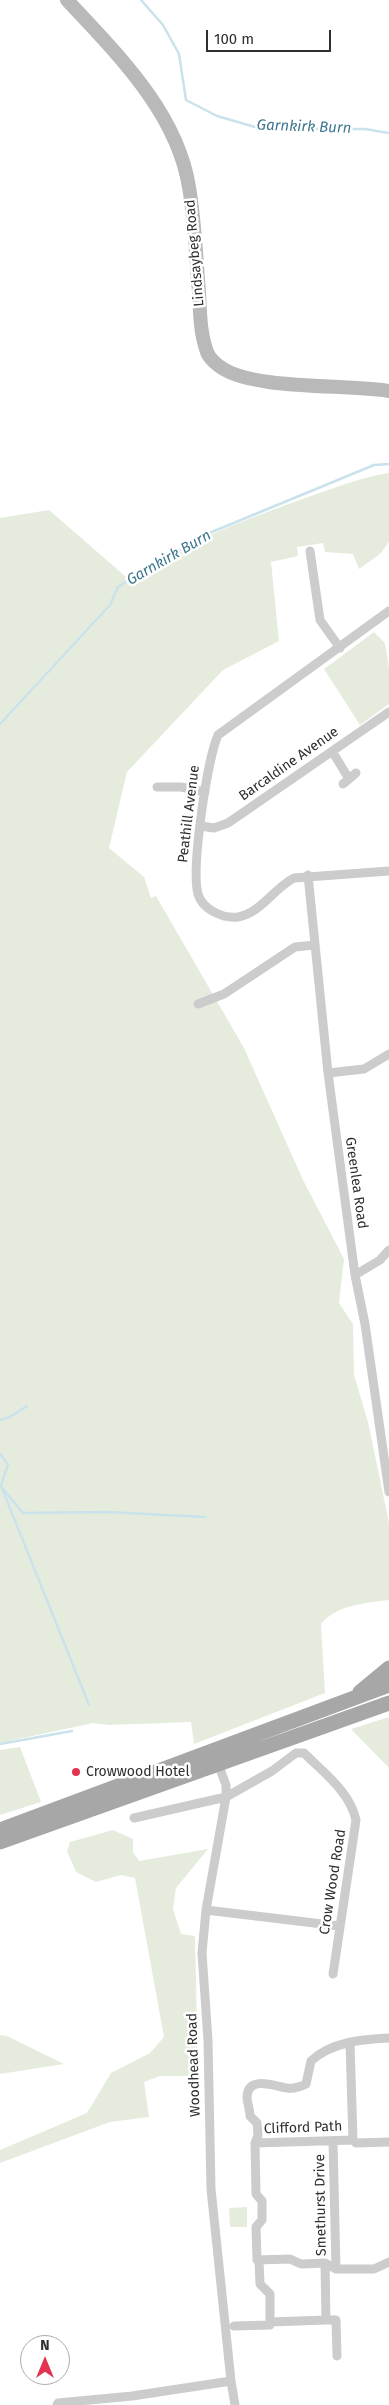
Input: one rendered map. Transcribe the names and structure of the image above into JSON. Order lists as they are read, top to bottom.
{
  "streets": {
    "main road": ["Lindsaybeg Road"],
    "street": [
      "Barcaldine Avenue",
      "Peathill Avenue",
      "Greenlea Road",
      "Crow Wood Road",
      "Woodhead Road",
      "Clifford Path",
      "Smethurst Drive"
    ]
  },
  "crossings": [
    ["Barcaldine Avenue", "Peathill Avenue"],
    ["Peathill Avenue", "Greenlea Road"],
    ["Crow Wood Road", "Woodhead Road"],
    ["Clifford Path", "Smethurst Drive"]
  ],
  "water": ["Garnkirk Burn"],
  "places": ["Crowwood Hotel"],
  "scale_bar": "100 m",
  "north": "top"
}
